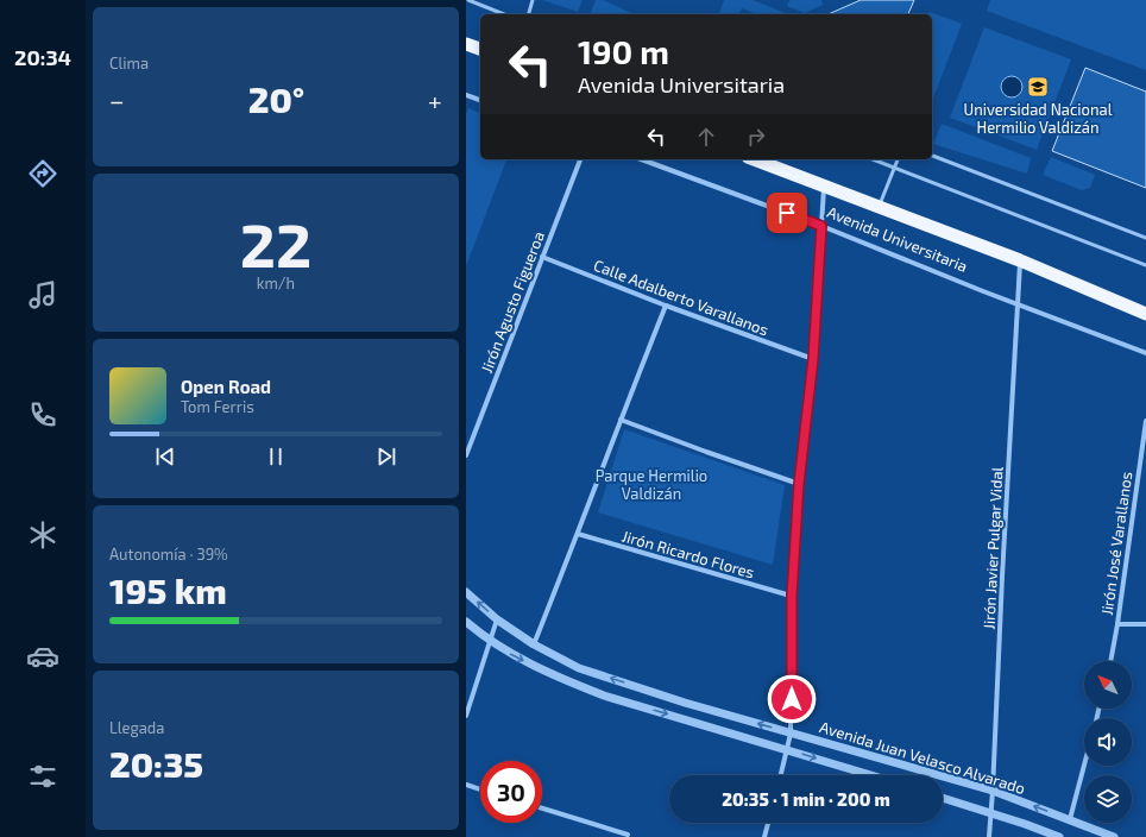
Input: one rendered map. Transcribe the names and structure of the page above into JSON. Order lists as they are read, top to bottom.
{
  "streets": {
    "highway": ["Avenida Universitaria"],
    "street": [
      "Calle Adalberto Varallanos",
      "Jirón Agusto Figueroa",
      "Jirón José Varallanos",
      "Jirón Javier Pulgar Vidal",
      "Jirón Ricardo Flores",
      "Avenida Juan Velasco Alvarado"
    ]
  },
  "crossings": [
    ["Avenida Universitaria", "Jirón Javier Pulgar Vidal"],
    ["Calle Adalberto Varallanos", "Jirón Agusto Figueroa"],
    ["Jirón Javier Pulgar Vidal", "Avenida Juan Velasco Alvarado"]
  ],
  "parks": ["Parque Hermilio Valdizán"],
  "places": {
    "school or university": ["Universidad Nacional Hermilio Valdizán"]
  },
  "north": "top left",
  "page": {
    "tabs": "20:34",
    "tile": [
      "Clima",
      ["22", "km/h"],
      ["Autonomía · 39%", "195 km"],
      ["Llegada", "20:35"]
    ],
    "turn": ["190 m", "Avenida Universitaria"],
    "heat": ["−", "20°", "+"],
    "song": ["Open Road", "Tom Ferris"],
    "limit": "30",
    "trip": "20:35 · 1 min · 200 m"
  }
}
